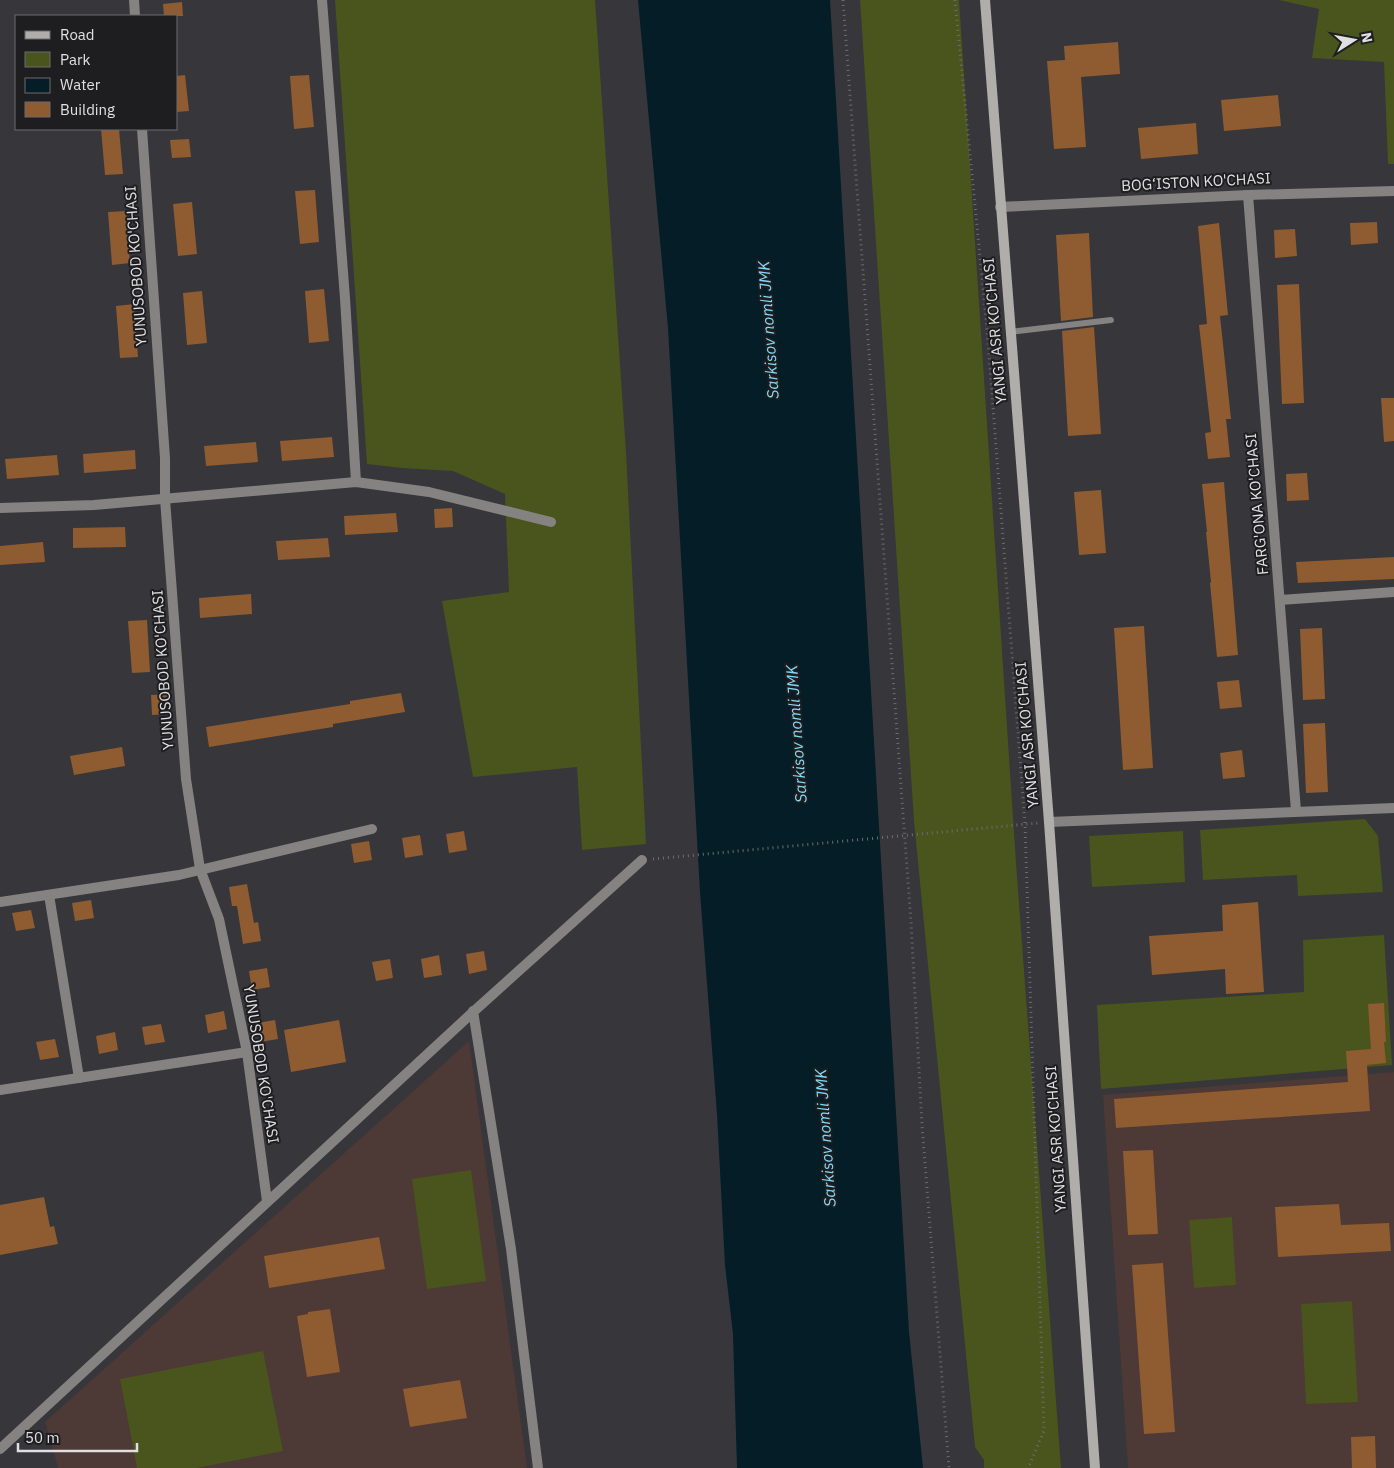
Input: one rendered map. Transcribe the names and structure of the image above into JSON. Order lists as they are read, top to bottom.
{
  "streets": {
    "street": [
      "BOG‘ISTON KO'CHASI",
      "YUNUSOBOD KO'CHASI",
      "YANGI ASR KO'CHASI",
      "FARG'ONA KO'CHASI"
    ]
  },
  "crossings": [
    ["BOG‘ISTON KO'CHASI", "YANGI ASR KO'CHASI"],
    ["BOG‘ISTON KO'CHASI", "FARG'ONA KO'CHASI"]
  ],
  "water": ["Sarkisov nomli JMK"],
  "legend": [
    "Road",
    "Park",
    "Water",
    "Building"
  ],
  "scale_bar": "50 m",
  "north": "right"
}
